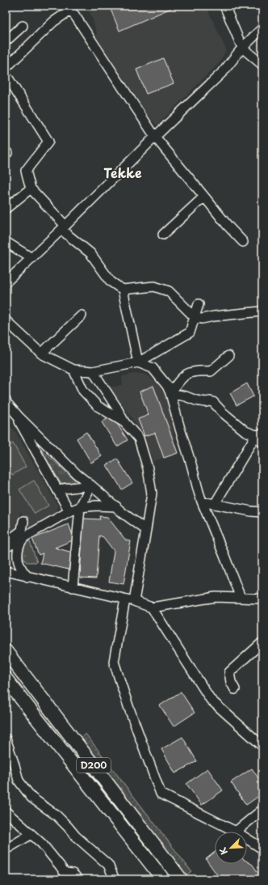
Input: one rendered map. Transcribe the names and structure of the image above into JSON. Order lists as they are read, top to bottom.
{
  "streets": {
    "highway": ["D200"]
  },
  "districts": ["Tekke"],
  "north": "bottom left"
}
